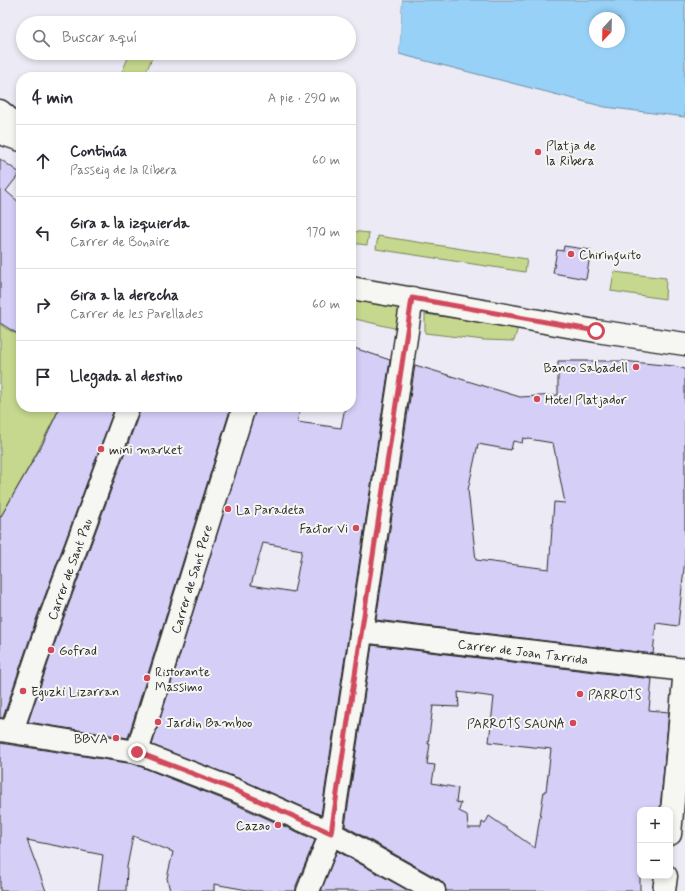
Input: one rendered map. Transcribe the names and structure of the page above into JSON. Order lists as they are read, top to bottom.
{
  "streets": {
    "street": ["Carrer de Sant Pau", "Carrer de Sant Pere", "Carrer de Joan Tarrida"]
  },
  "places": [
    "Platja de la Ribera",
    "Chiringuito",
    "Banco Sabadell",
    "Hotel Platjador",
    "mini market",
    "La Paradeta",
    "Factor Vi",
    "Gofrad",
    "Ristorante Massimo",
    "Eguzki Lizarran",
    "PARROTS",
    "Jardin Bamboo",
    "PARROTS SAUNA",
    "BBVA",
    "Cazao"
  ],
  "north": "bottom",
  "page": {
    "search": "Buscar aquí",
    "heading": ["4 min", "A pie · 290 m"],
    "list": [
      ["Continúa", "Passeig de la Ribera", "60 m"],
      ["Gira a la izquierda", "Carrer de Bonaire", "170 m"],
      ["Gira a la derecha", "Carrer de les Parellades", "60 m"],
      "Llegada al destino"
    ],
    "map_buttons": ["+", "−"]
  }
}
